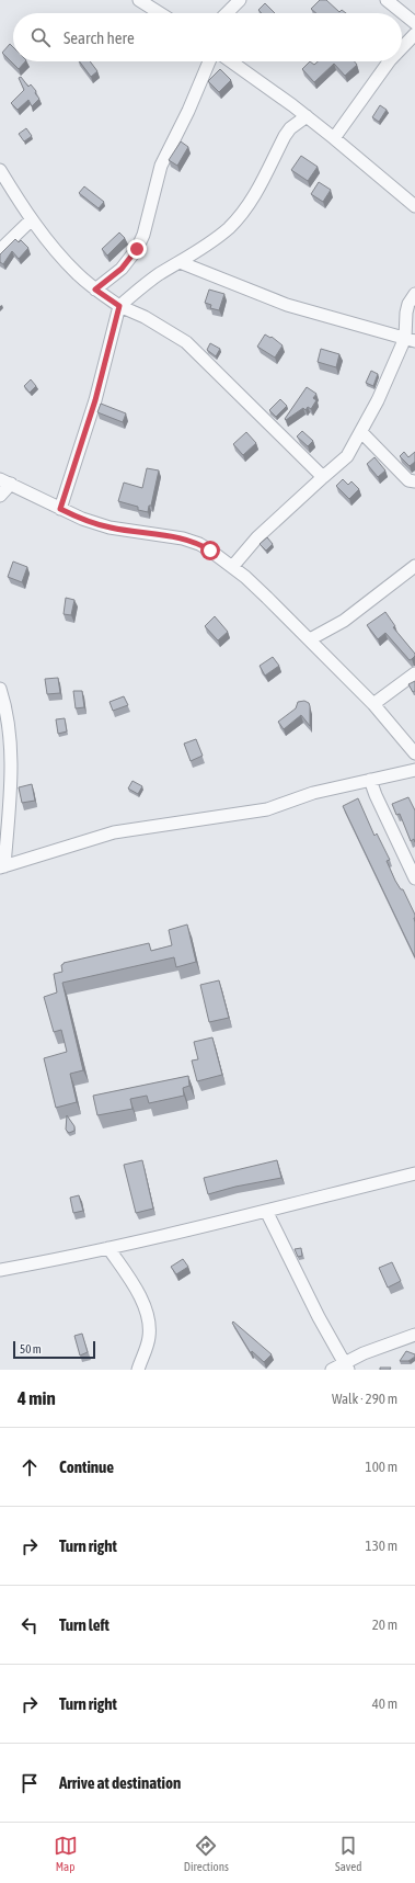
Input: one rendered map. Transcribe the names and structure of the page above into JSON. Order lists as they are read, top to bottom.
{
  "scale_bar": "50 m",
  "page": {
    "search": "Search here",
    "scale": "50 m",
    "heading": ["4 min", "Walk · 290 m"],
    "list": [
      ["Continue", "100 m"],
      ["Turn right", "130 m"],
      ["Turn left", "20 m"],
      ["Turn right", "40 m"],
      "Arrive at destination"
    ],
    "nav": ["Map", "Directions", "Saved"]
  }
}
